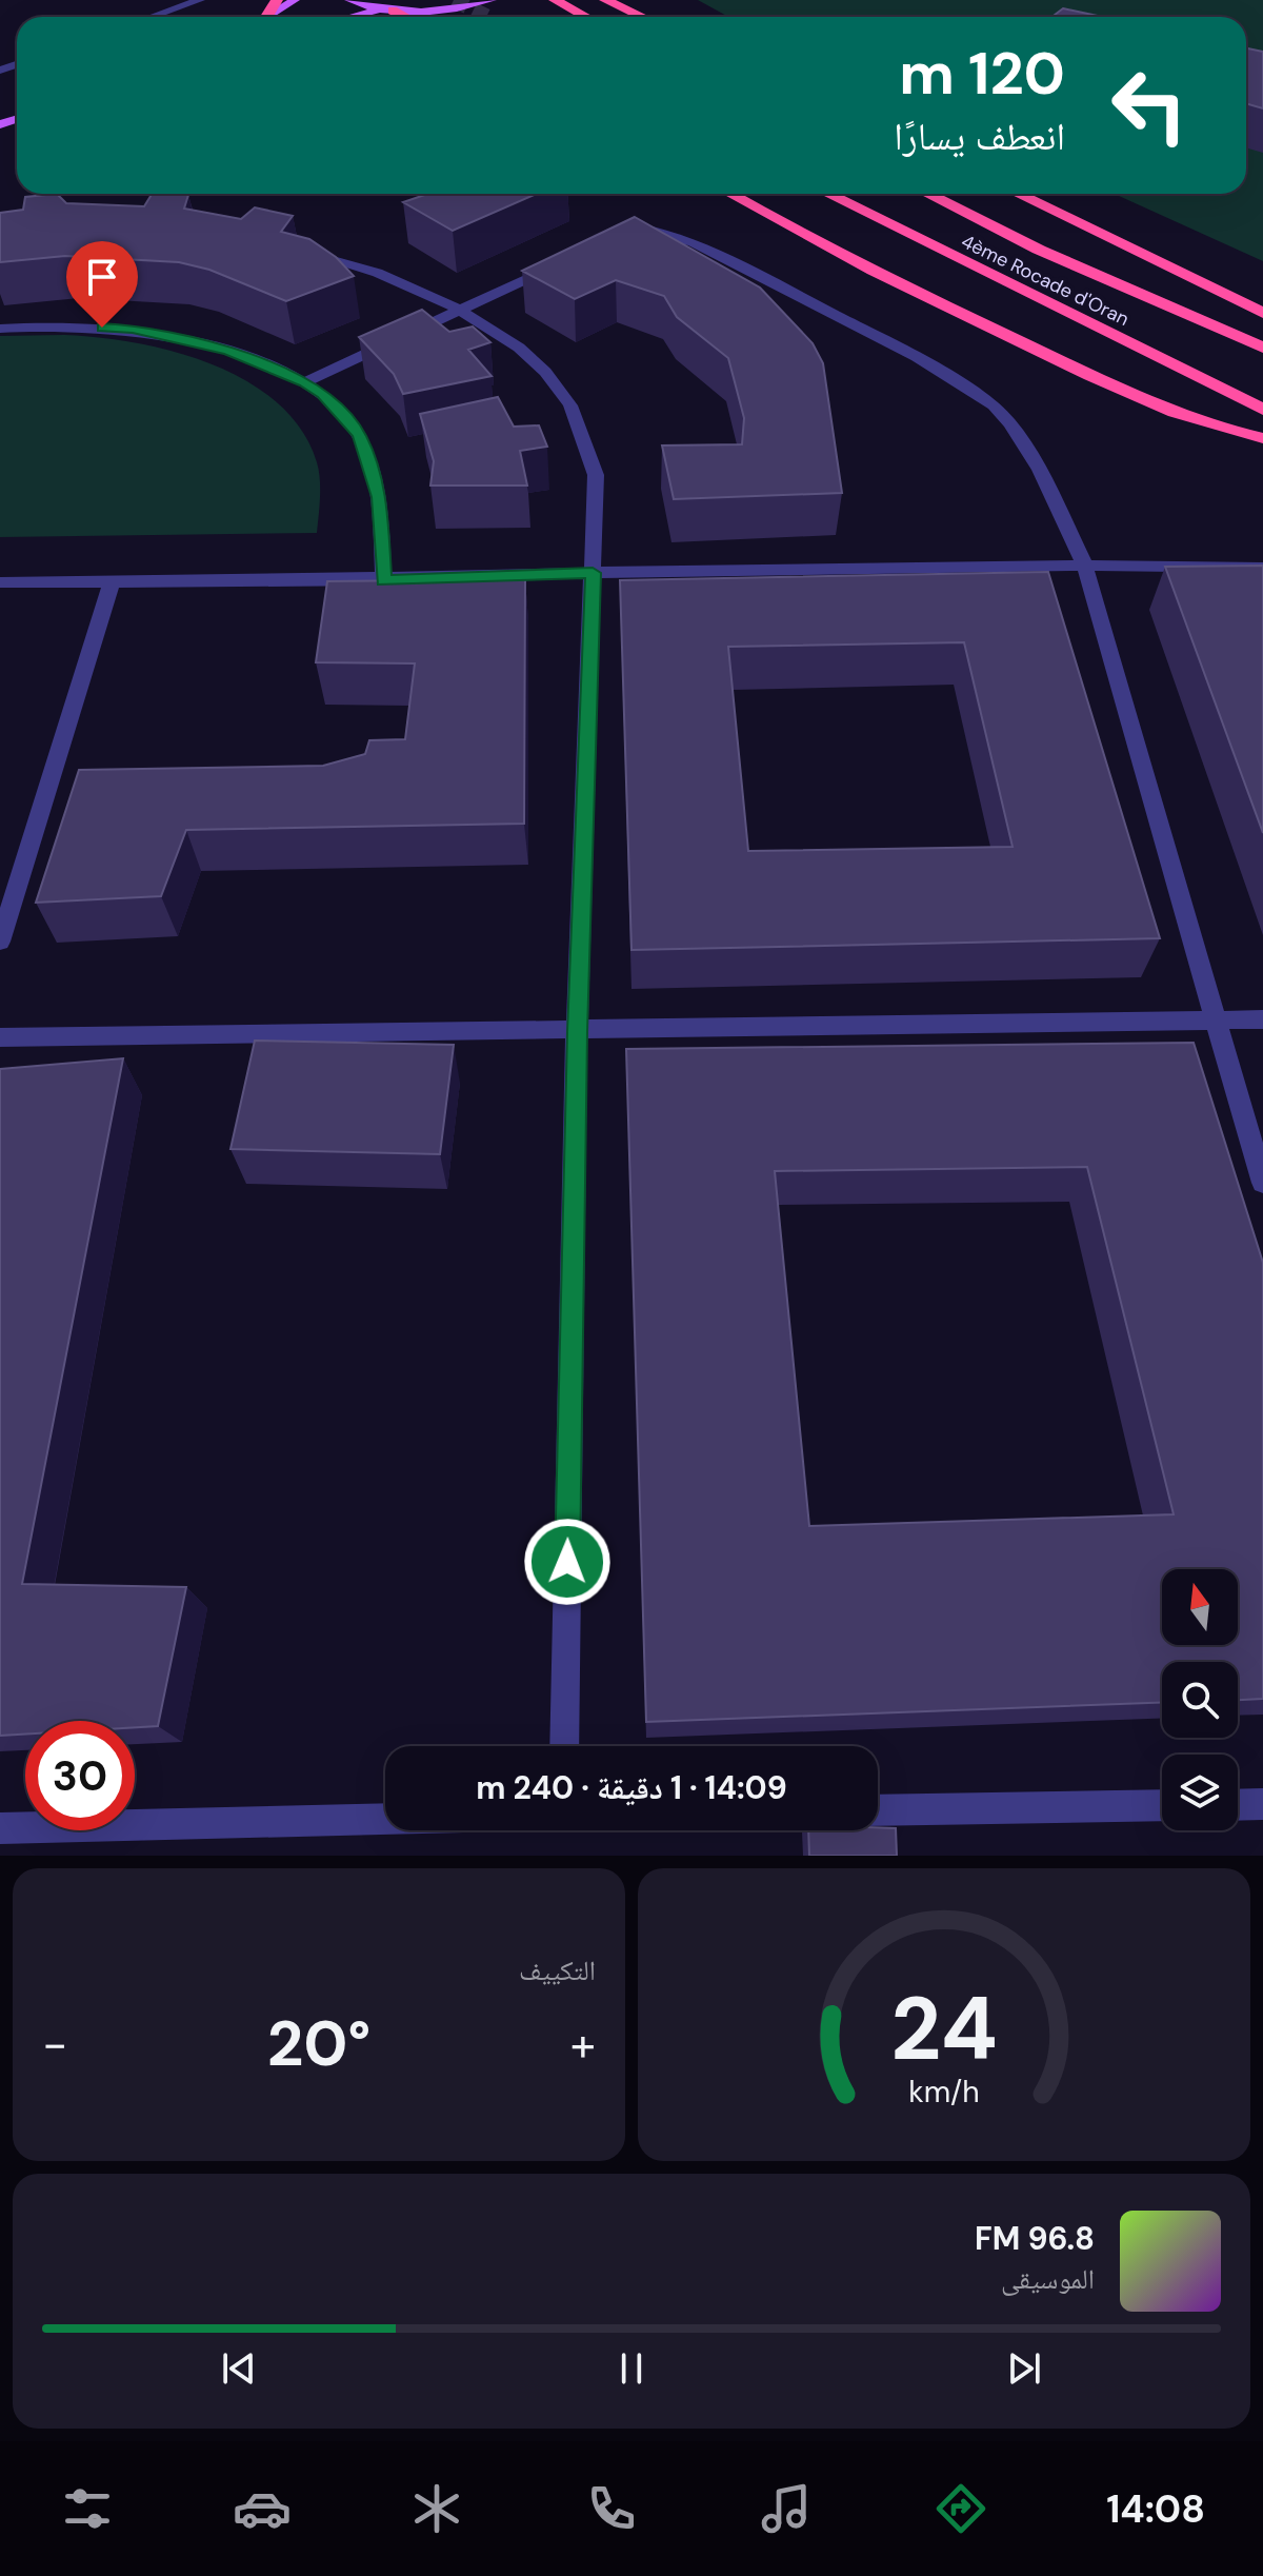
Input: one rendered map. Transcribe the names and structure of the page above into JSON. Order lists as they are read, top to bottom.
{
  "streets": {
    "highway": ["4ème Rocade d'Oran"]
  },
  "north": "top",
  "page": {
    "turn": ["120 m", "انعطف يسارًا"],
    "limit": "30",
    "trip": "14:09 · 1 دقيقة · 240 m",
    "tile": "التكييف",
    "heat": ["−", "20°", "+"],
    "song": ["96.8 FM", "الموسيقى"],
    "tabs": "14:08",
    "gauge": ["24", "km/h"]
  }
}
